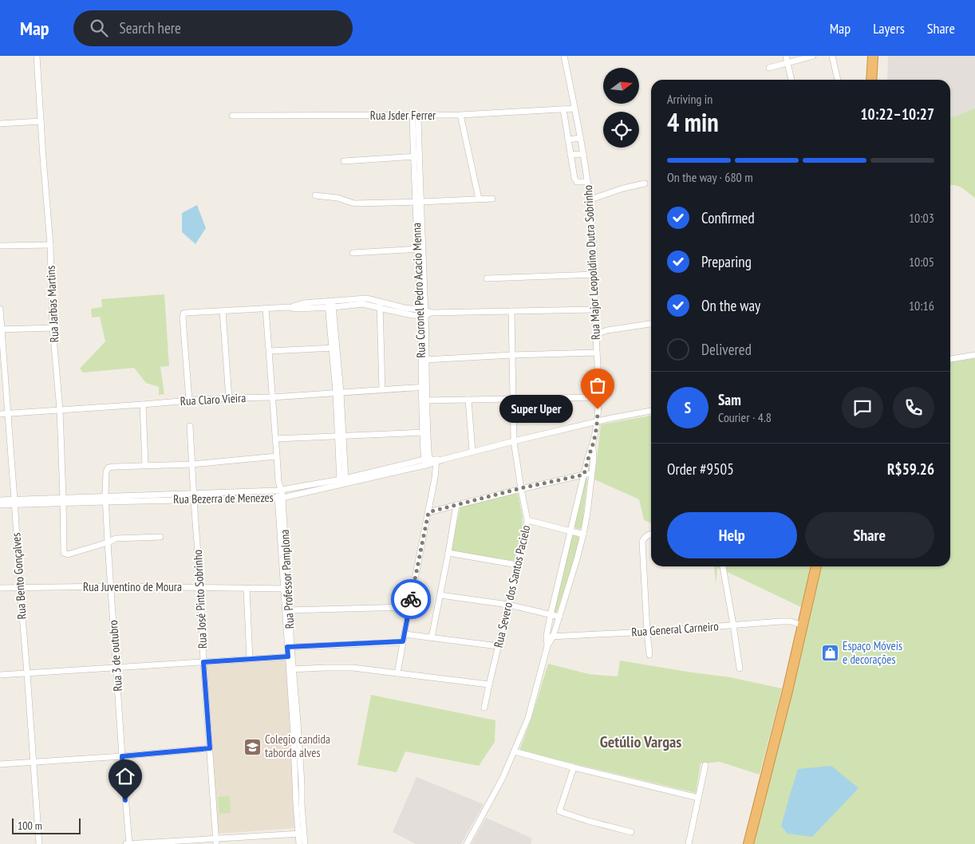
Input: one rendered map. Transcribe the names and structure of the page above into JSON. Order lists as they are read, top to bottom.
{
  "streets": {
    "street": [
      "Rua Jsder Ferrer",
      "Rua Major Leopoldino Dutra Sobrinho",
      "Rua Coronel Pedro Acacio Menna",
      "Rua Jarbas Martins",
      "Rua Claro Vieira",
      "Rua Bezerra de Menezes",
      "Rua Bento Gonçalves",
      "Rua Professor Pamplona",
      "Rua Severo dos Santos Pacielo",
      "Rua Juventino de Moura",
      "Rua José Pinto Sobrinho",
      "Rua General Carneiro",
      "Rua 3 de outubro"
    ]
  },
  "crossings": [
    ["Rua Jsder Ferrer", "Rua Major Leopoldino Dutra Sobrinho"],
    ["Rua Jsder Ferrer", "Rua Coronel Pedro Acacio Menna"],
    ["Rua Major Leopoldino Dutra Sobrinho", "Rua Bezerra de Menezes"],
    ["Rua Major Leopoldino Dutra Sobrinho", "Rua General Carneiro"],
    ["Rua Coronel Pedro Acacio Menna", "Rua Claro Vieira"],
    ["Rua Coronel Pedro Acacio Menna", "Rua Bezerra de Menezes"],
    ["Rua Jarbas Martins", "Rua Claro Vieira"],
    ["Rua Jarbas Martins", "Rua Bezerra de Menezes"],
    ["Rua Jarbas Martins", "Rua 3 de outubro"],
    ["Rua Claro Vieira", "Rua Bento Gonçalves"],
    ["Rua Claro Vieira", "Rua Professor Pamplona"],
    ["Rua Bezerra de Menezes", "Rua Bento Gonçalves"],
    ["Rua Bezerra de Menezes", "Rua Professor Pamplona"],
    ["Rua Bezerra de Menezes", "Rua Severo dos Santos Pacielo"],
    ["Rua Bezerra de Menezes", "Rua José Pinto Sobrinho"],
    ["Rua Bezerra de Menezes", "Rua 3 de outubro"],
    ["Rua Bento Gonçalves", "Rua Juventino de Moura"],
    ["Rua Professor Pamplona", "Rua Juventino de Moura"],
    ["Rua Juventino de Moura", "Rua José Pinto Sobrinho"],
    ["Rua Juventino de Moura", "Rua 3 de outubro"]
  ],
  "districts": ["Getúlio Vargas"],
  "places": {
    "other": ["Super Uper"],
    "shop": ["Espaço Móveis e decorações"],
    "school or university": ["Colegio candida taborda alves"]
  },
  "scale_bar": "100 m",
  "north": "right",
  "page": {
    "header": "Map",
    "search": "Search here",
    "nav": ["Map", "Layers", "Share"],
    "heading": ["4 min", "Arriving in", "10:22–10:27"],
    "panel": [
      "Sam",
      "Courier · 4.8",
      "Order #9505",
      "R$59.26"
    ],
    "bar": "On the way · 680 m",
    "list": [
      ["Confirmed", "10:03"],
      ["Preparing", "10:05"],
      ["On the way", "10:16"],
      "Delivered"
    ],
    "round": "S",
    "bubble": "Super Uper",
    "buttons": ["Help", "Share"],
    "scale": "100 m"
  }
}
